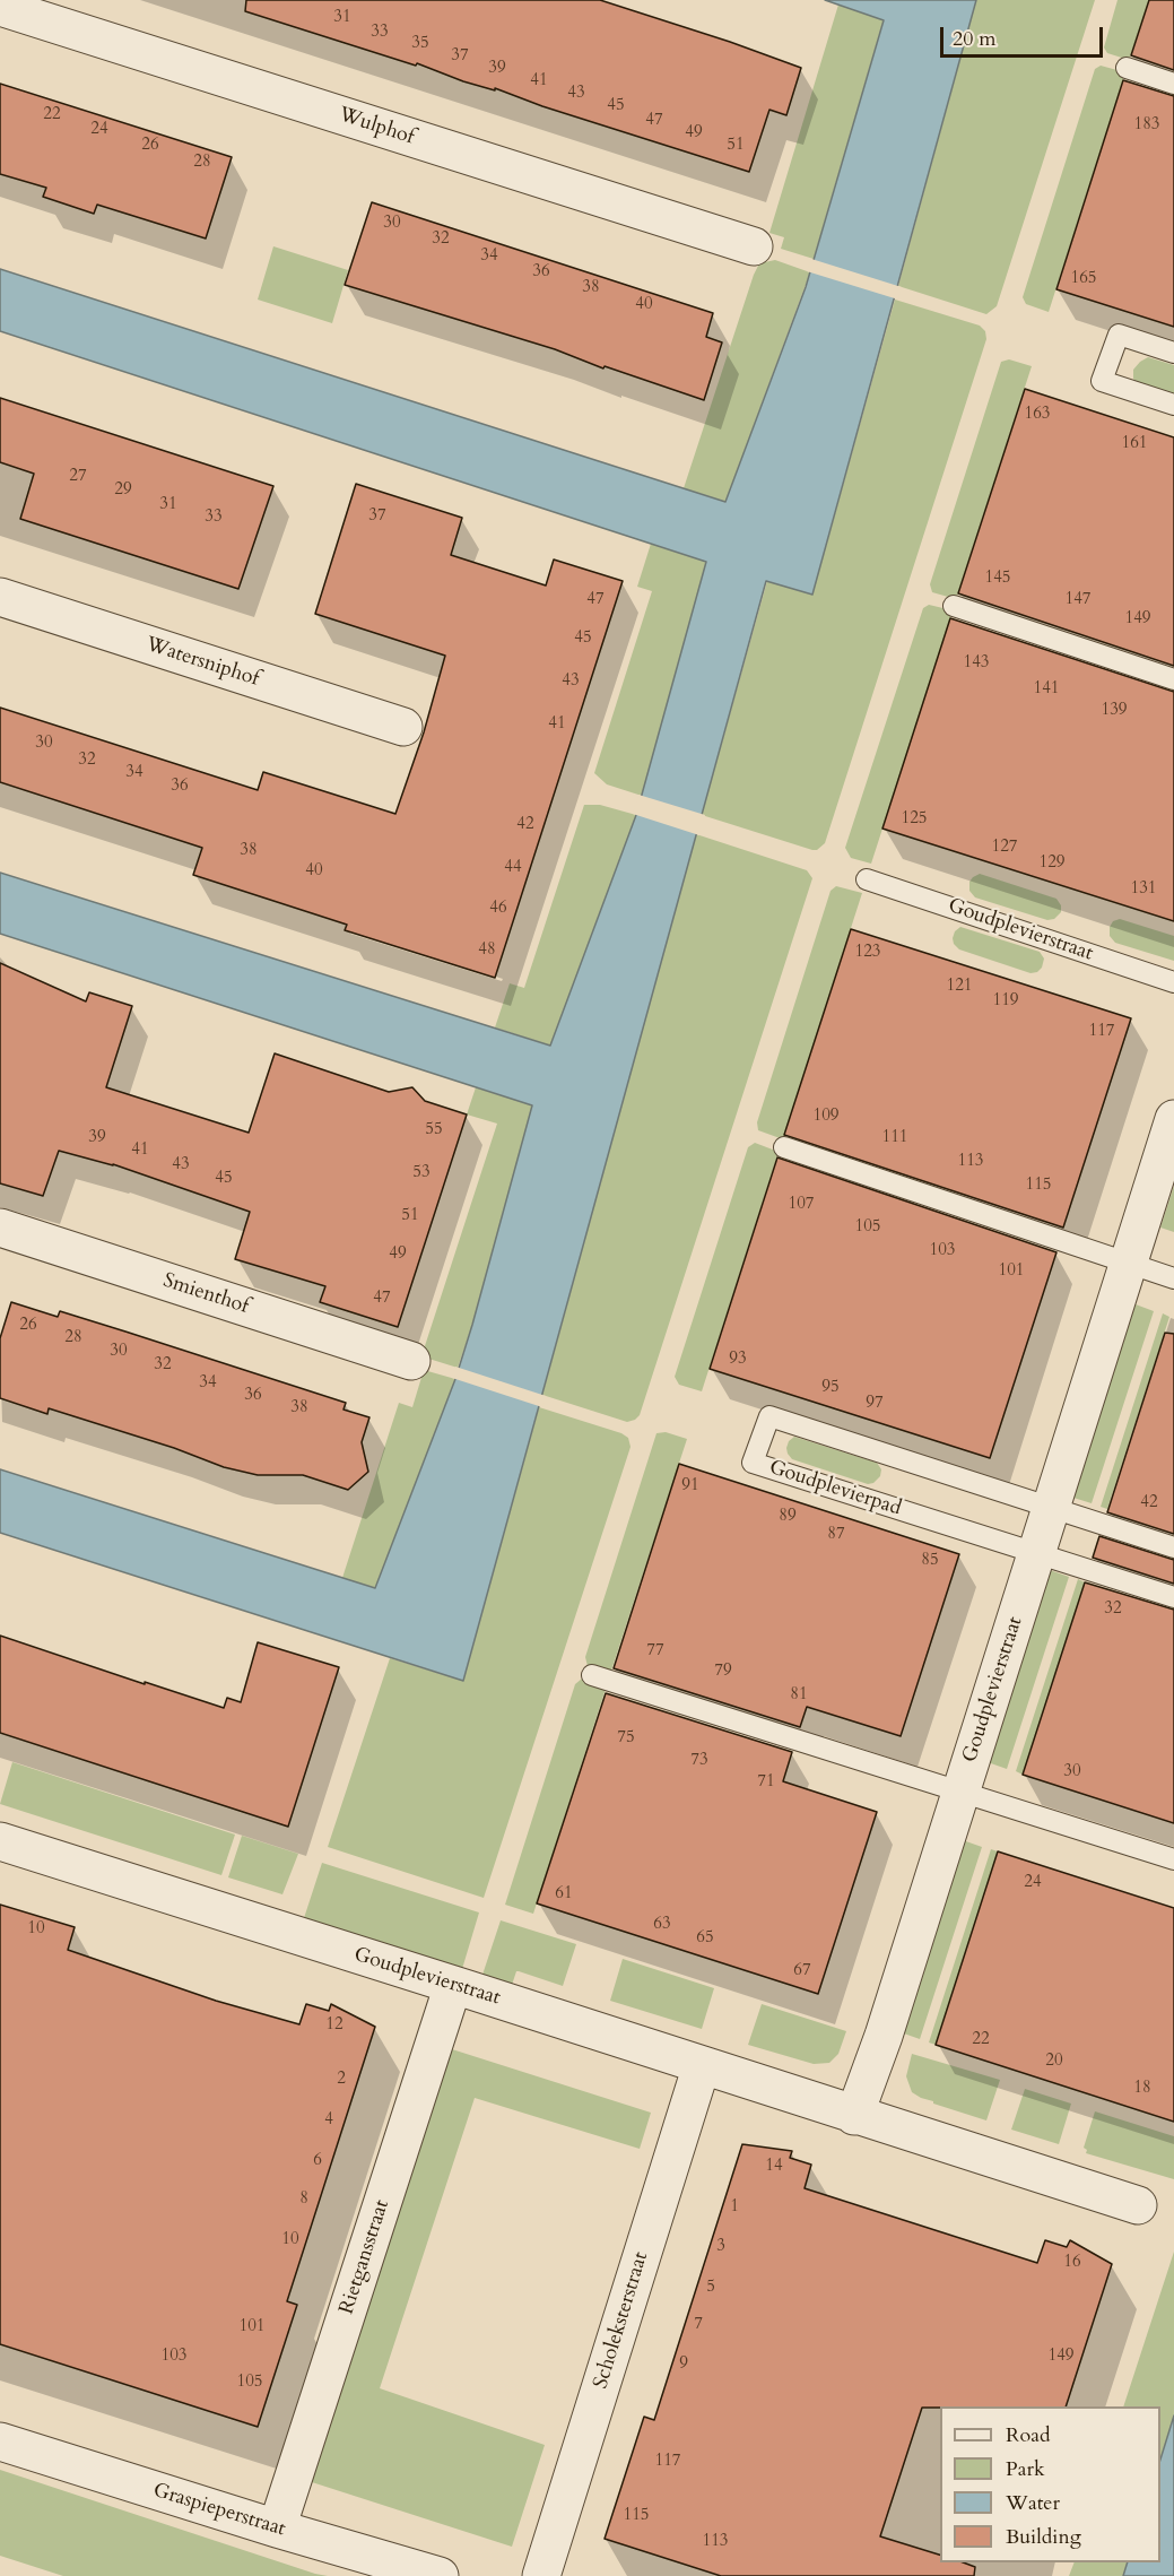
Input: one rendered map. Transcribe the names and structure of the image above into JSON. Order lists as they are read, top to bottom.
{
  "streets": {
    "street": [
      "Wulphof",
      "Watersniphof",
      "Goudplevierstraat",
      "Smienthof",
      "Rietgansstraat",
      "Scholeksterstraat",
      "Graspieperstraat"
    ],
    "lane": ["Goudplevierpad"]
  },
  "crossings": [
    ["Goudplevierstraat", "Goudplevierpad"],
    ["Goudplevierstraat", "Rietgansstraat"],
    ["Goudplevierstraat", "Scholeksterstraat"],
    ["Rietgansstraat", "Graspieperstraat"]
  ],
  "house_numbers": [
    "31",
    "33",
    "35",
    "37",
    "39",
    "41",
    "43",
    "45",
    "22",
    "47",
    "183",
    "24",
    "49",
    "26",
    "51",
    "28",
    "30",
    "32",
    "34",
    "36",
    "165",
    "38",
    "40",
    "163",
    "161",
    "27",
    "29",
    "31",
    "37",
    "33",
    "145",
    "47",
    "147",
    "149",
    "45",
    "143",
    "43",
    "141",
    "139",
    "41",
    "30",
    "32",
    "34",
    "36",
    "125",
    "42",
    "127",
    "38",
    "129",
    "44",
    "40",
    "131",
    "46",
    "48",
    "123",
    "121",
    "119",
    "117",
    "109",
    "55",
    "39",
    "111",
    "41",
    "113",
    "43",
    "53",
    "45",
    "115",
    "107",
    "51",
    "105",
    "103",
    "49",
    "101",
    "47",
    "26",
    "28",
    "30",
    "93",
    "32",
    "34",
    "95",
    "36",
    "97",
    "38",
    "91",
    "42",
    "89",
    "87",
    "85",
    "32",
    "77",
    "79",
    "81",
    "75",
    "73",
    "30",
    "71",
    "24",
    "61",
    "63",
    "10",
    "65",
    "67",
    "12",
    "22",
    "20",
    "2",
    "18",
    "4",
    "6",
    "14",
    "8",
    "1",
    "10",
    "3",
    "16",
    "5",
    "7",
    "101",
    "103",
    "149",
    "9",
    "105",
    "117",
    "115",
    "113"
  ],
  "legend": [
    "Road",
    "Park",
    "Water",
    "Building"
  ],
  "scale_bar": "20 m"
}
